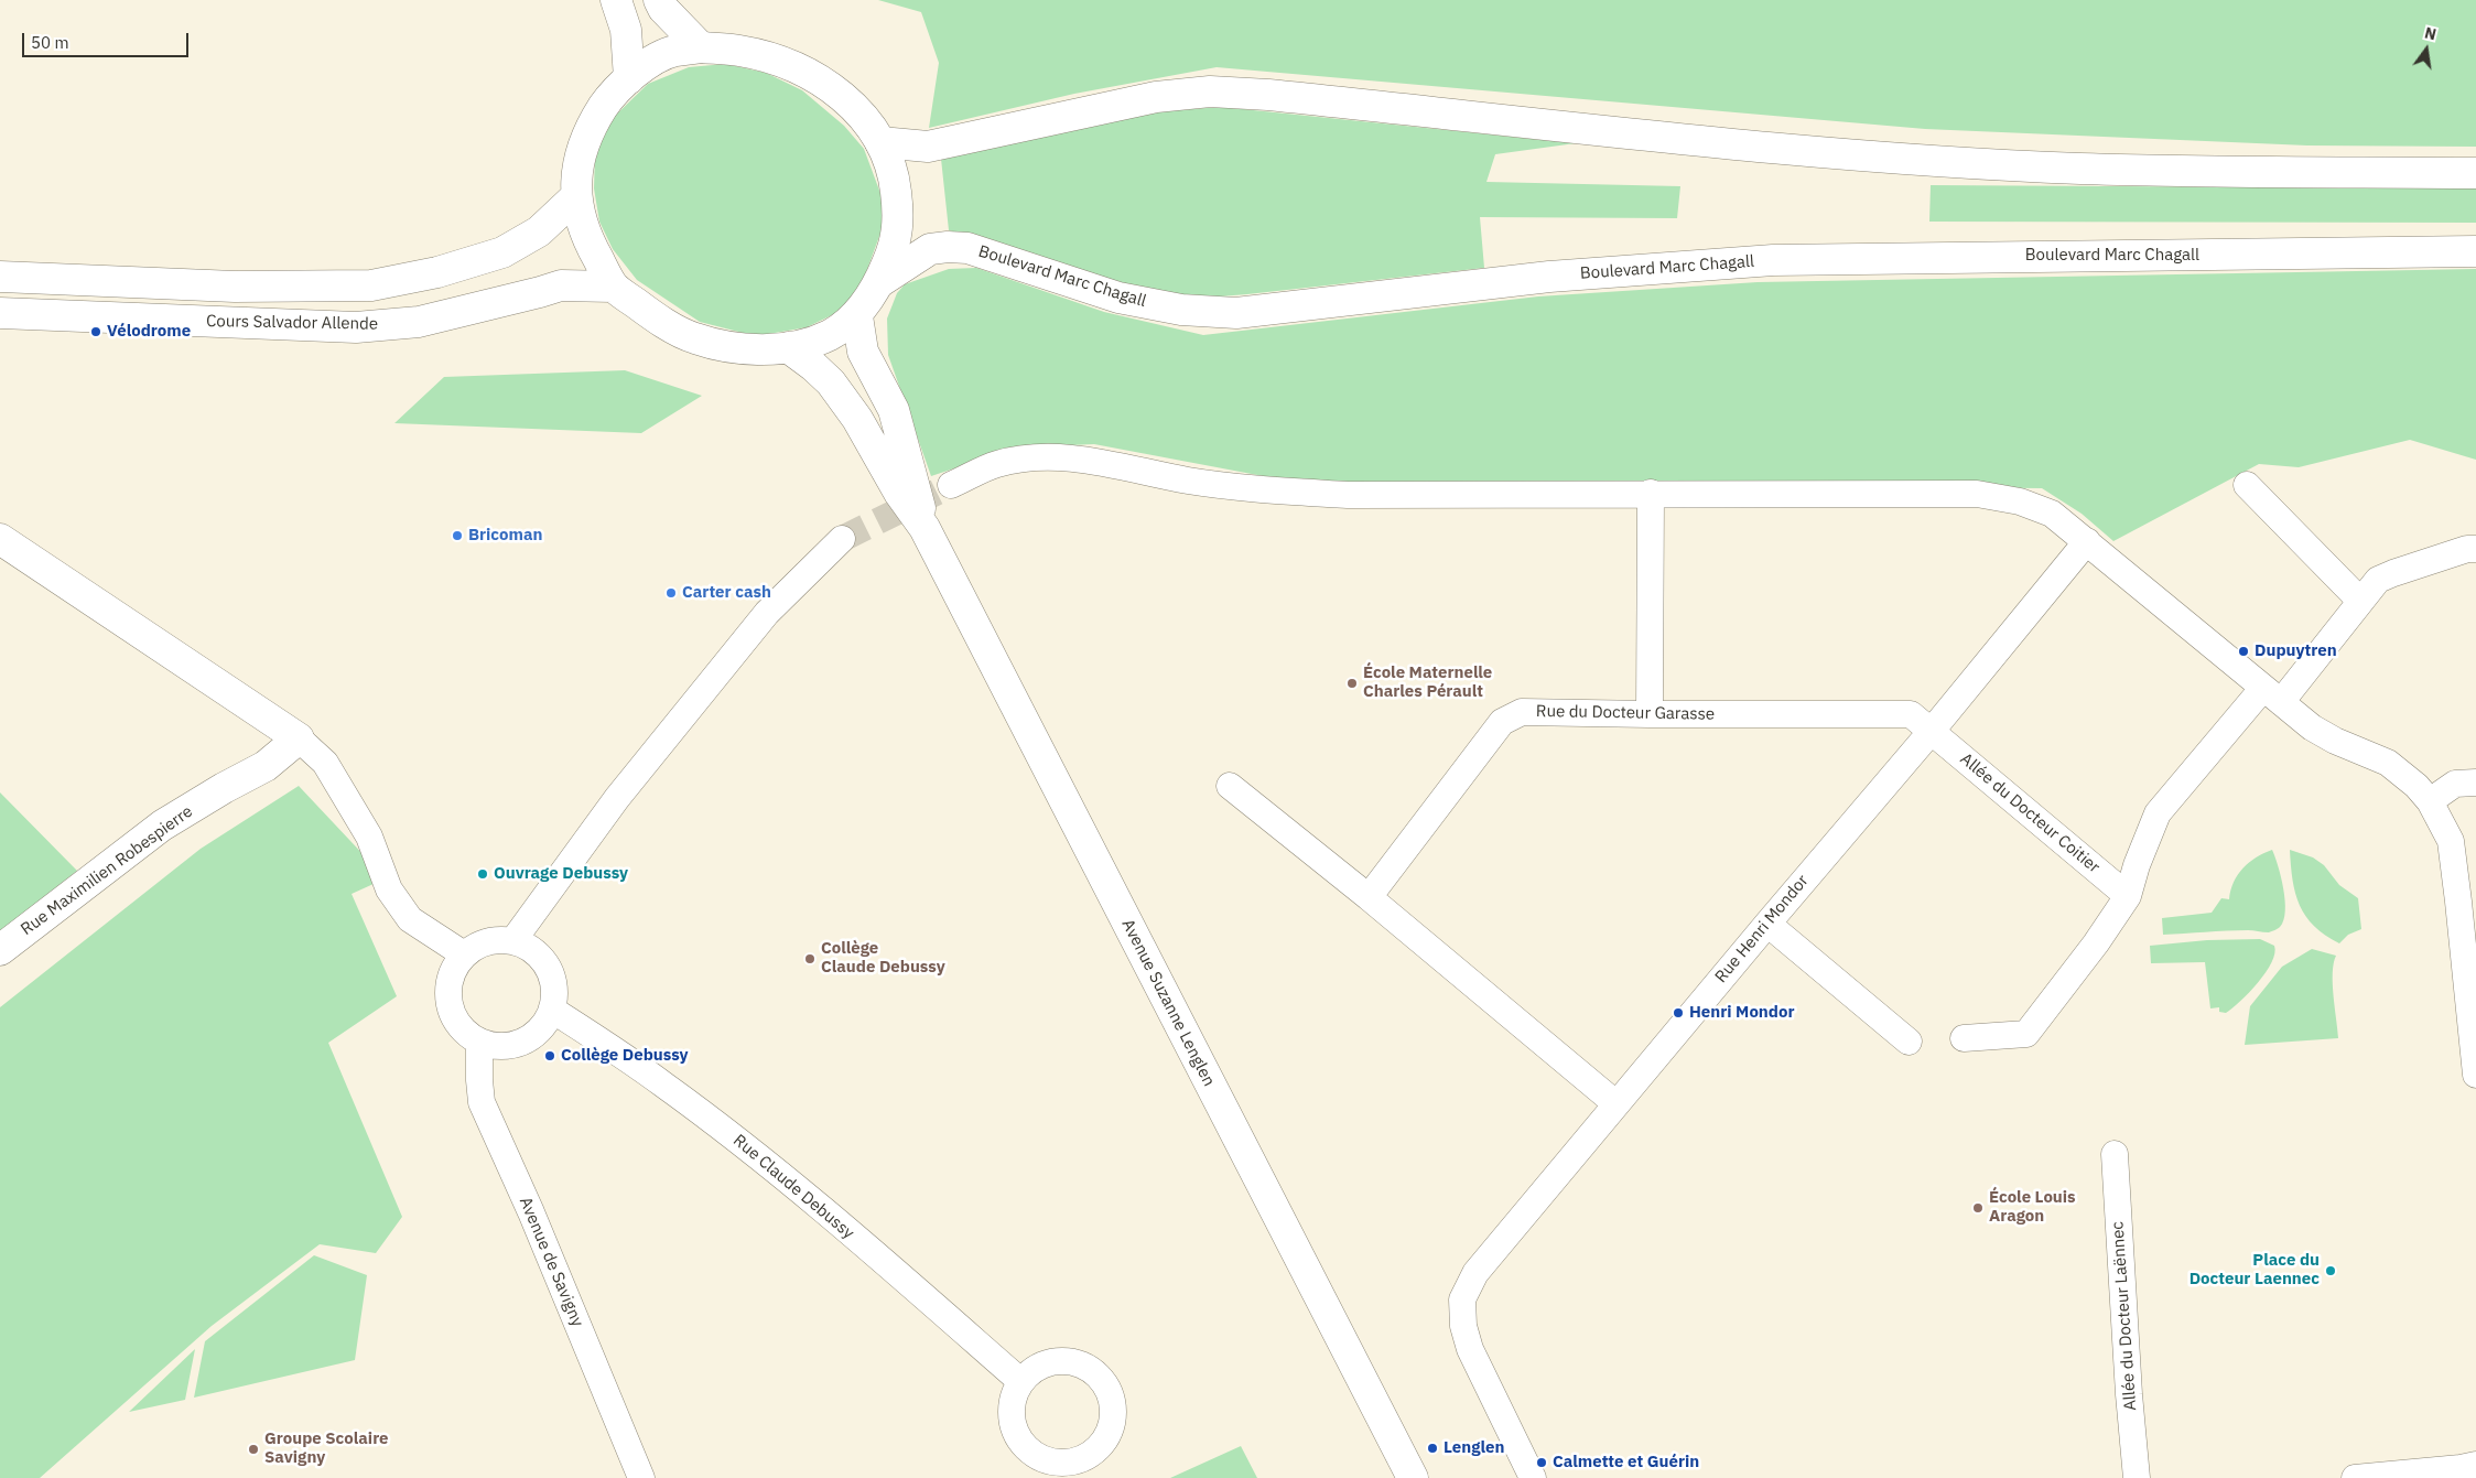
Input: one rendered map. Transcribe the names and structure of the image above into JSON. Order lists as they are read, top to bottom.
{
  "streets": {
    "main road": [
      "Boulevard Marc Chagall",
      "Cours Salvador Allende",
      "Rue Maximilien Robespierre",
      "Avenue Suzanne Lenglen"
    ],
    "street": [
      "Rue du Docteur Garasse",
      "Allée du Docteur Coitier",
      "Rue Henri Mondor",
      "Rue Claude Debussy",
      "Avenue de Savigny",
      "Allée du Docteur Laënnec"
    ]
  },
  "crossings": [
    ["Rue du Docteur Garasse", "Allée du Docteur Coitier"],
    ["Rue du Docteur Garasse", "Rue Henri Mondor"],
    ["Allée du Docteur Coitier", "Rue Henri Mondor"],
    ["Rue Claude Debussy", "Avenue de Savigny"]
  ],
  "places": [
    "Vélodrome",
    "Bricoman",
    "Carter cash",
    "Dupuytren",
    "École Maternelle Charles Pérault",
    "Ouvrage Debussy",
    "Collège Claude Debussy",
    "Henri Mondor",
    "Collège Debussy",
    "École Louis Aragon",
    "Place du Docteur Laennec",
    "Lenglen",
    "Groupe Scolaire Savigny",
    "Calmette et Guérin"
  ],
  "scale_bar": "50 m",
  "north": "top"
}
